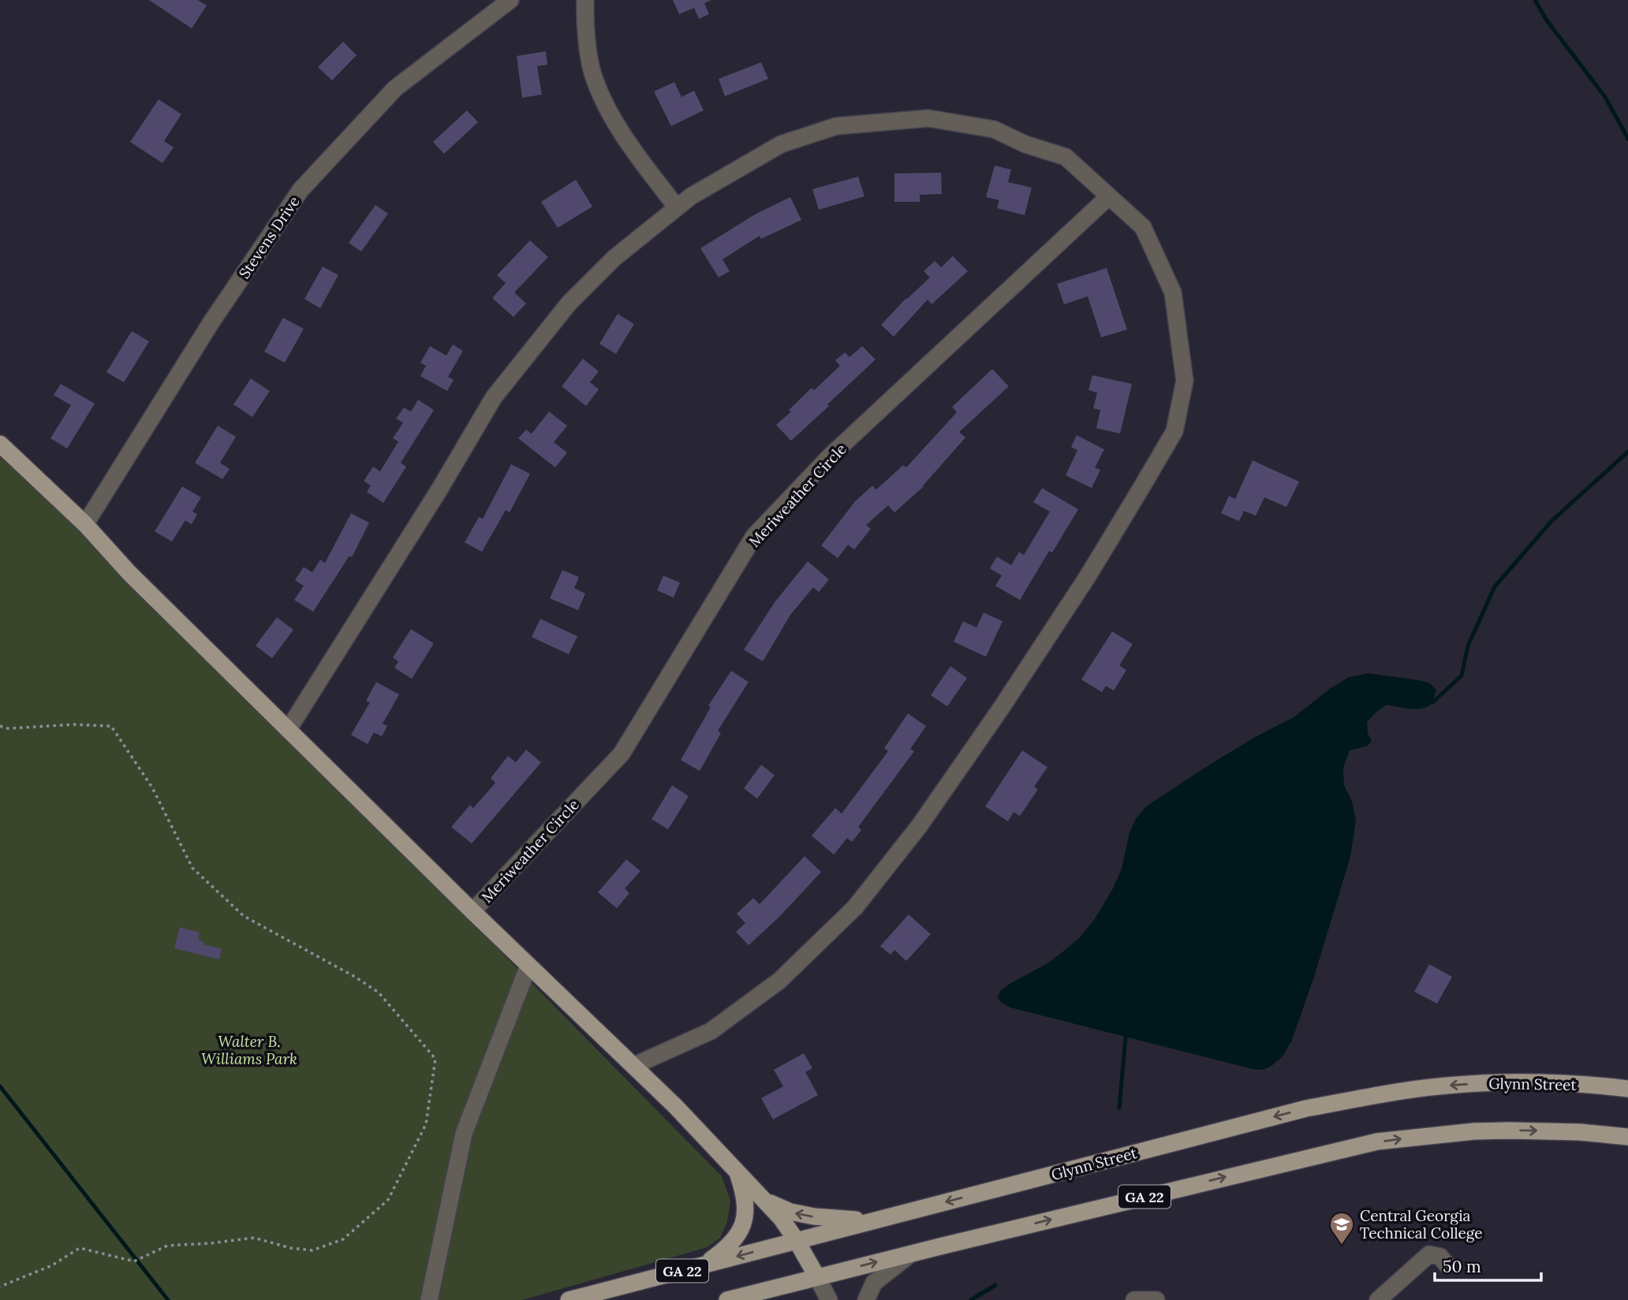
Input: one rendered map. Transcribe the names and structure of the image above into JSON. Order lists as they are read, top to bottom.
{
  "streets": {
    "main road": ["Glynn Street", "GA 22"],
    "street": ["Stevens Drive", "Meriweather Circle"]
  },
  "parks": ["Walter B. Williams Park"],
  "places": {
    "school or university": ["Central Georgia Technical College"]
  },
  "scale_bar": "50 m"
}
